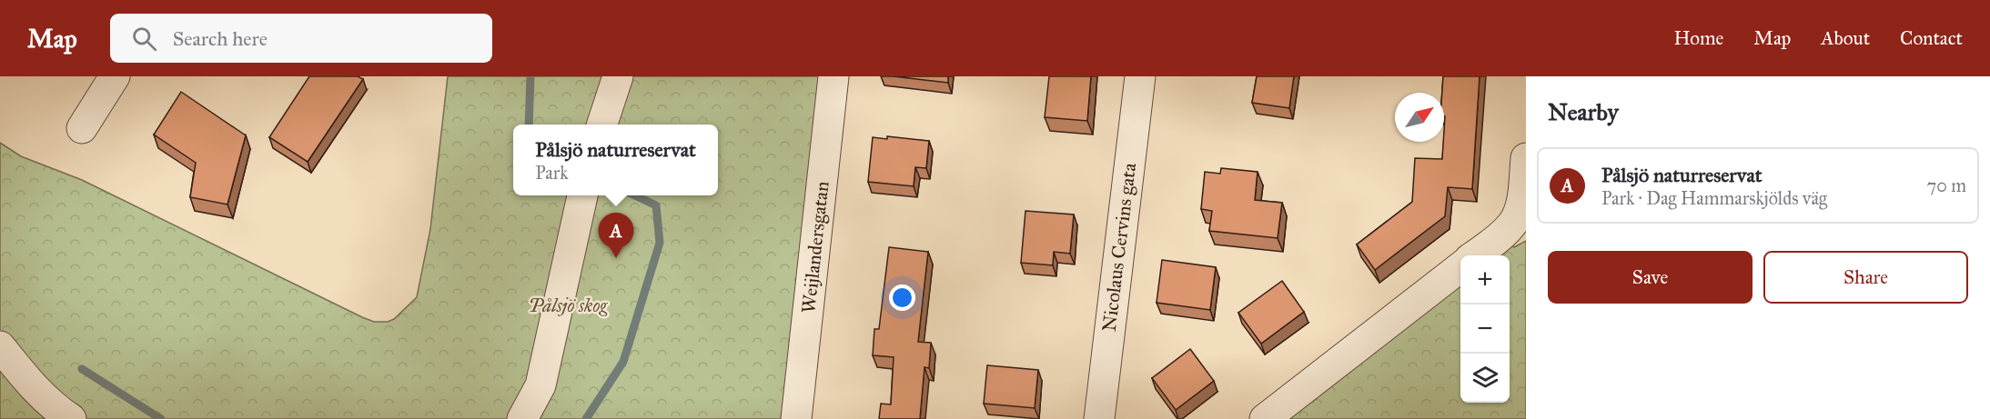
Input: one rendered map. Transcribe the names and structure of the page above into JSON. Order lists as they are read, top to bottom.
{
  "streets": {
    "street": ["Weijlandersgatan", "Nicolaus Cervins gata"]
  },
  "parks": ["Pålsjö skog"],
  "north": "top right",
  "page": {
    "header": "Map",
    "search": "Search here",
    "nav": [
      "Home",
      "Map",
      "About",
      "Contact"
    ],
    "heading": "Nearby",
    "popup": ["Pålsjö naturreservat", "Park"],
    "list": [
      {
        "mark": "A",
        "name": "Pålsjö naturreservat",
        "note": "Park · Dag Hammarskjölds väg",
        "value": "70 m"
      }
    ],
    "pins": "A",
    "buttons": ["Save", "Share"],
    "map_buttons": ["+", "−"]
  }
}
